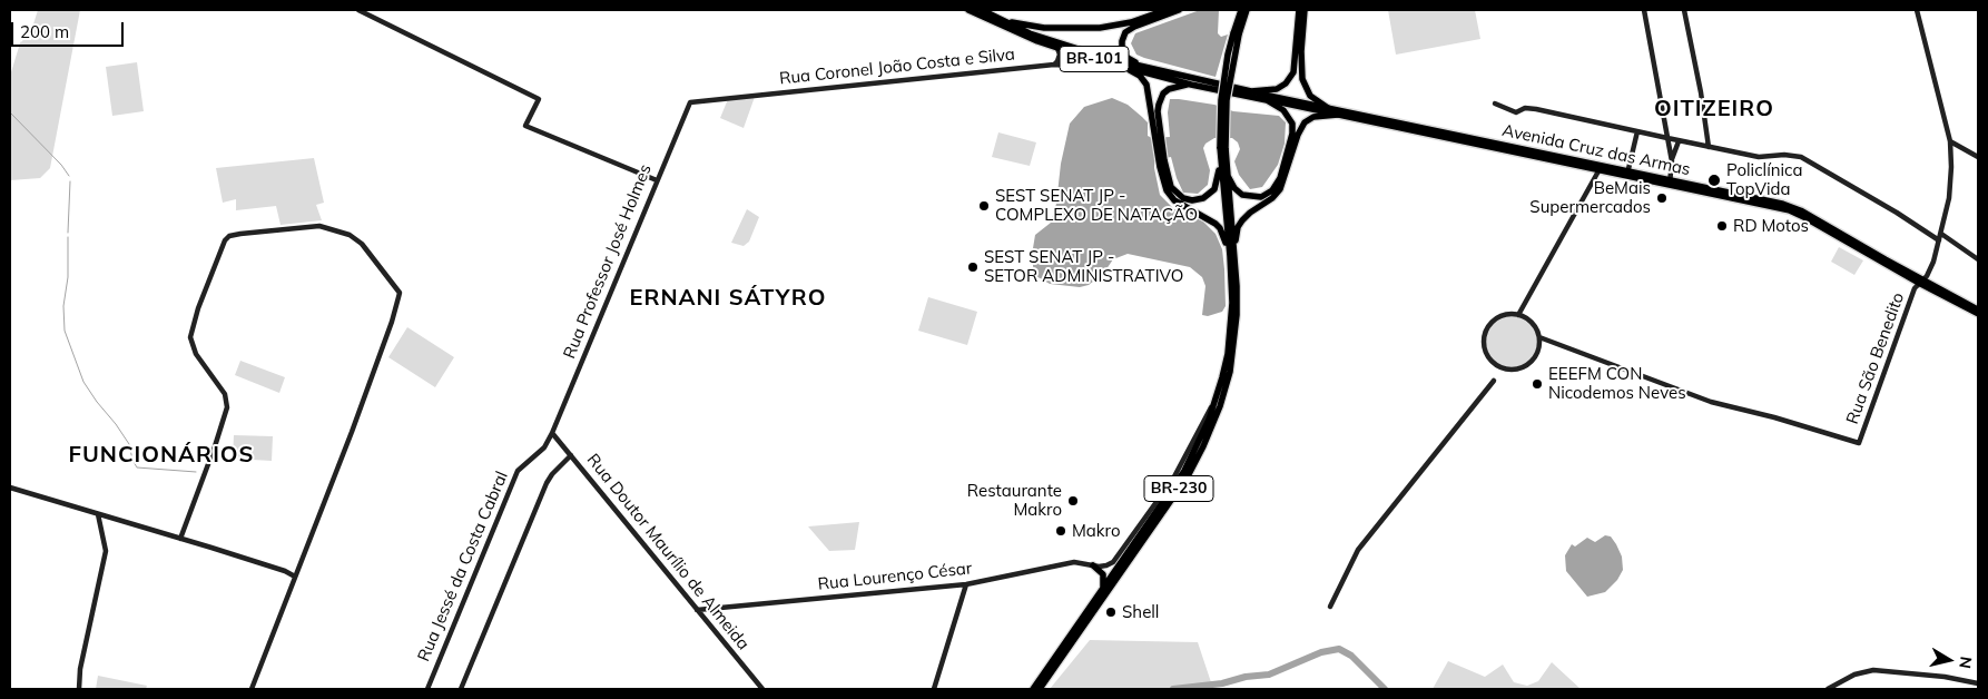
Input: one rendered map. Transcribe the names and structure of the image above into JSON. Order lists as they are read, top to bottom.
{
  "streets": {
    "highway": ["BR-101", "BR-230"],
    "main road": ["Avenida Cruz das Armas"],
    "street": [
      "Rua Coronel João Costa e Silva",
      "Rua Professor José Holmes",
      "Rua São Benedito",
      "Rua Doutor Maurílio de Almeida",
      "Rua Jessé da Costa Cabral",
      "Rua Lourenço César"
    ]
  },
  "crossings": [
    ["BR-101", "Rua Coronel João Costa e Silva"],
    ["BR-101", "Avenida Cruz das Armas"],
    ["BR-101", "BR-230"],
    ["Rua Coronel João Costa e Silva", "Rua Professor José Holmes"],
    ["Avenida Cruz das Armas", "Rua São Benedito"],
    ["Rua Professor José Holmes", "Rua Doutor Maurílio de Almeida"],
    ["Rua Professor José Holmes", "Rua Jessé da Costa Cabral"],
    ["Rua Doutor Maurílio de Almeida", "Rua Jessé da Costa Cabral"],
    ["Rua Doutor Maurílio de Almeida", "Rua Lourenço César"]
  ],
  "districts": ["OITIZEIRO", "ERNANI SÁTYRO", "FUNCIONÁRIOS"],
  "places": [
    "Policlínica TopVida",
    "BeMais Supermercados",
    "SEST SENAT JP - COMPLEXO DE NATAÇÃO",
    "RD Motos",
    "SEST SENAT JP - SETOR ADMINISTRATIVO",
    "EEEFM CON Nicodemos Neves",
    "Restaurante Makro",
    "Makro",
    "Shell"
  ],
  "scale_bar": "200 m",
  "north": "right"
}
